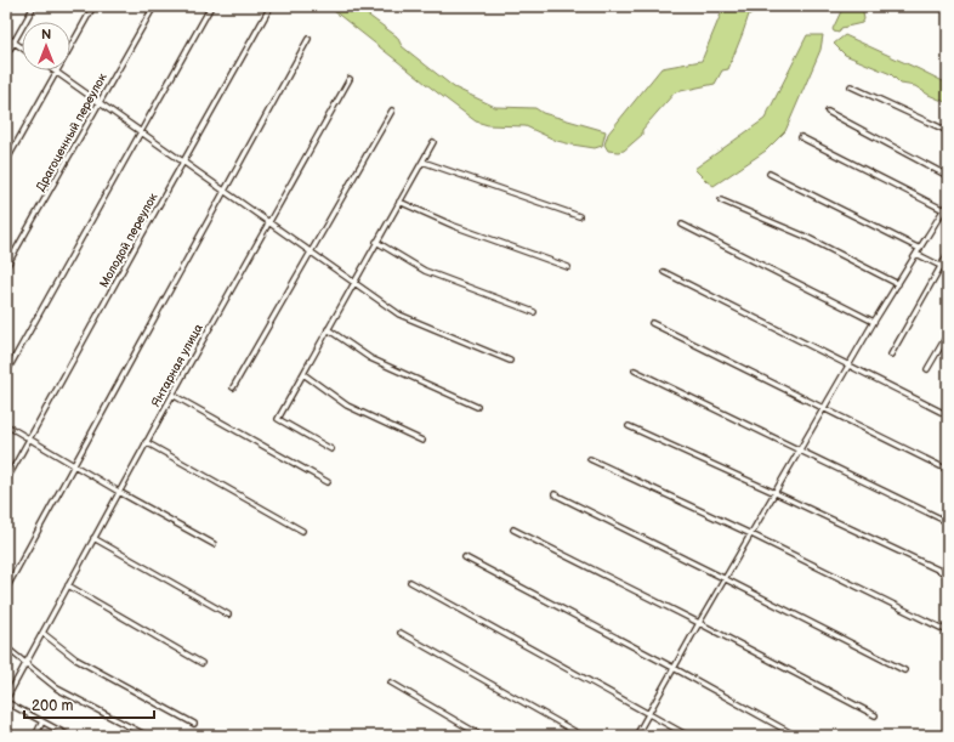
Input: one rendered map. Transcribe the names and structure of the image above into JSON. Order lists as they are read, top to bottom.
{
  "streets": {
    "street": ["Драгоценный переулок", "Молодой переулок", "Янтарная улица"]
  },
  "scale_bar": "200 m",
  "north": "top"
}
